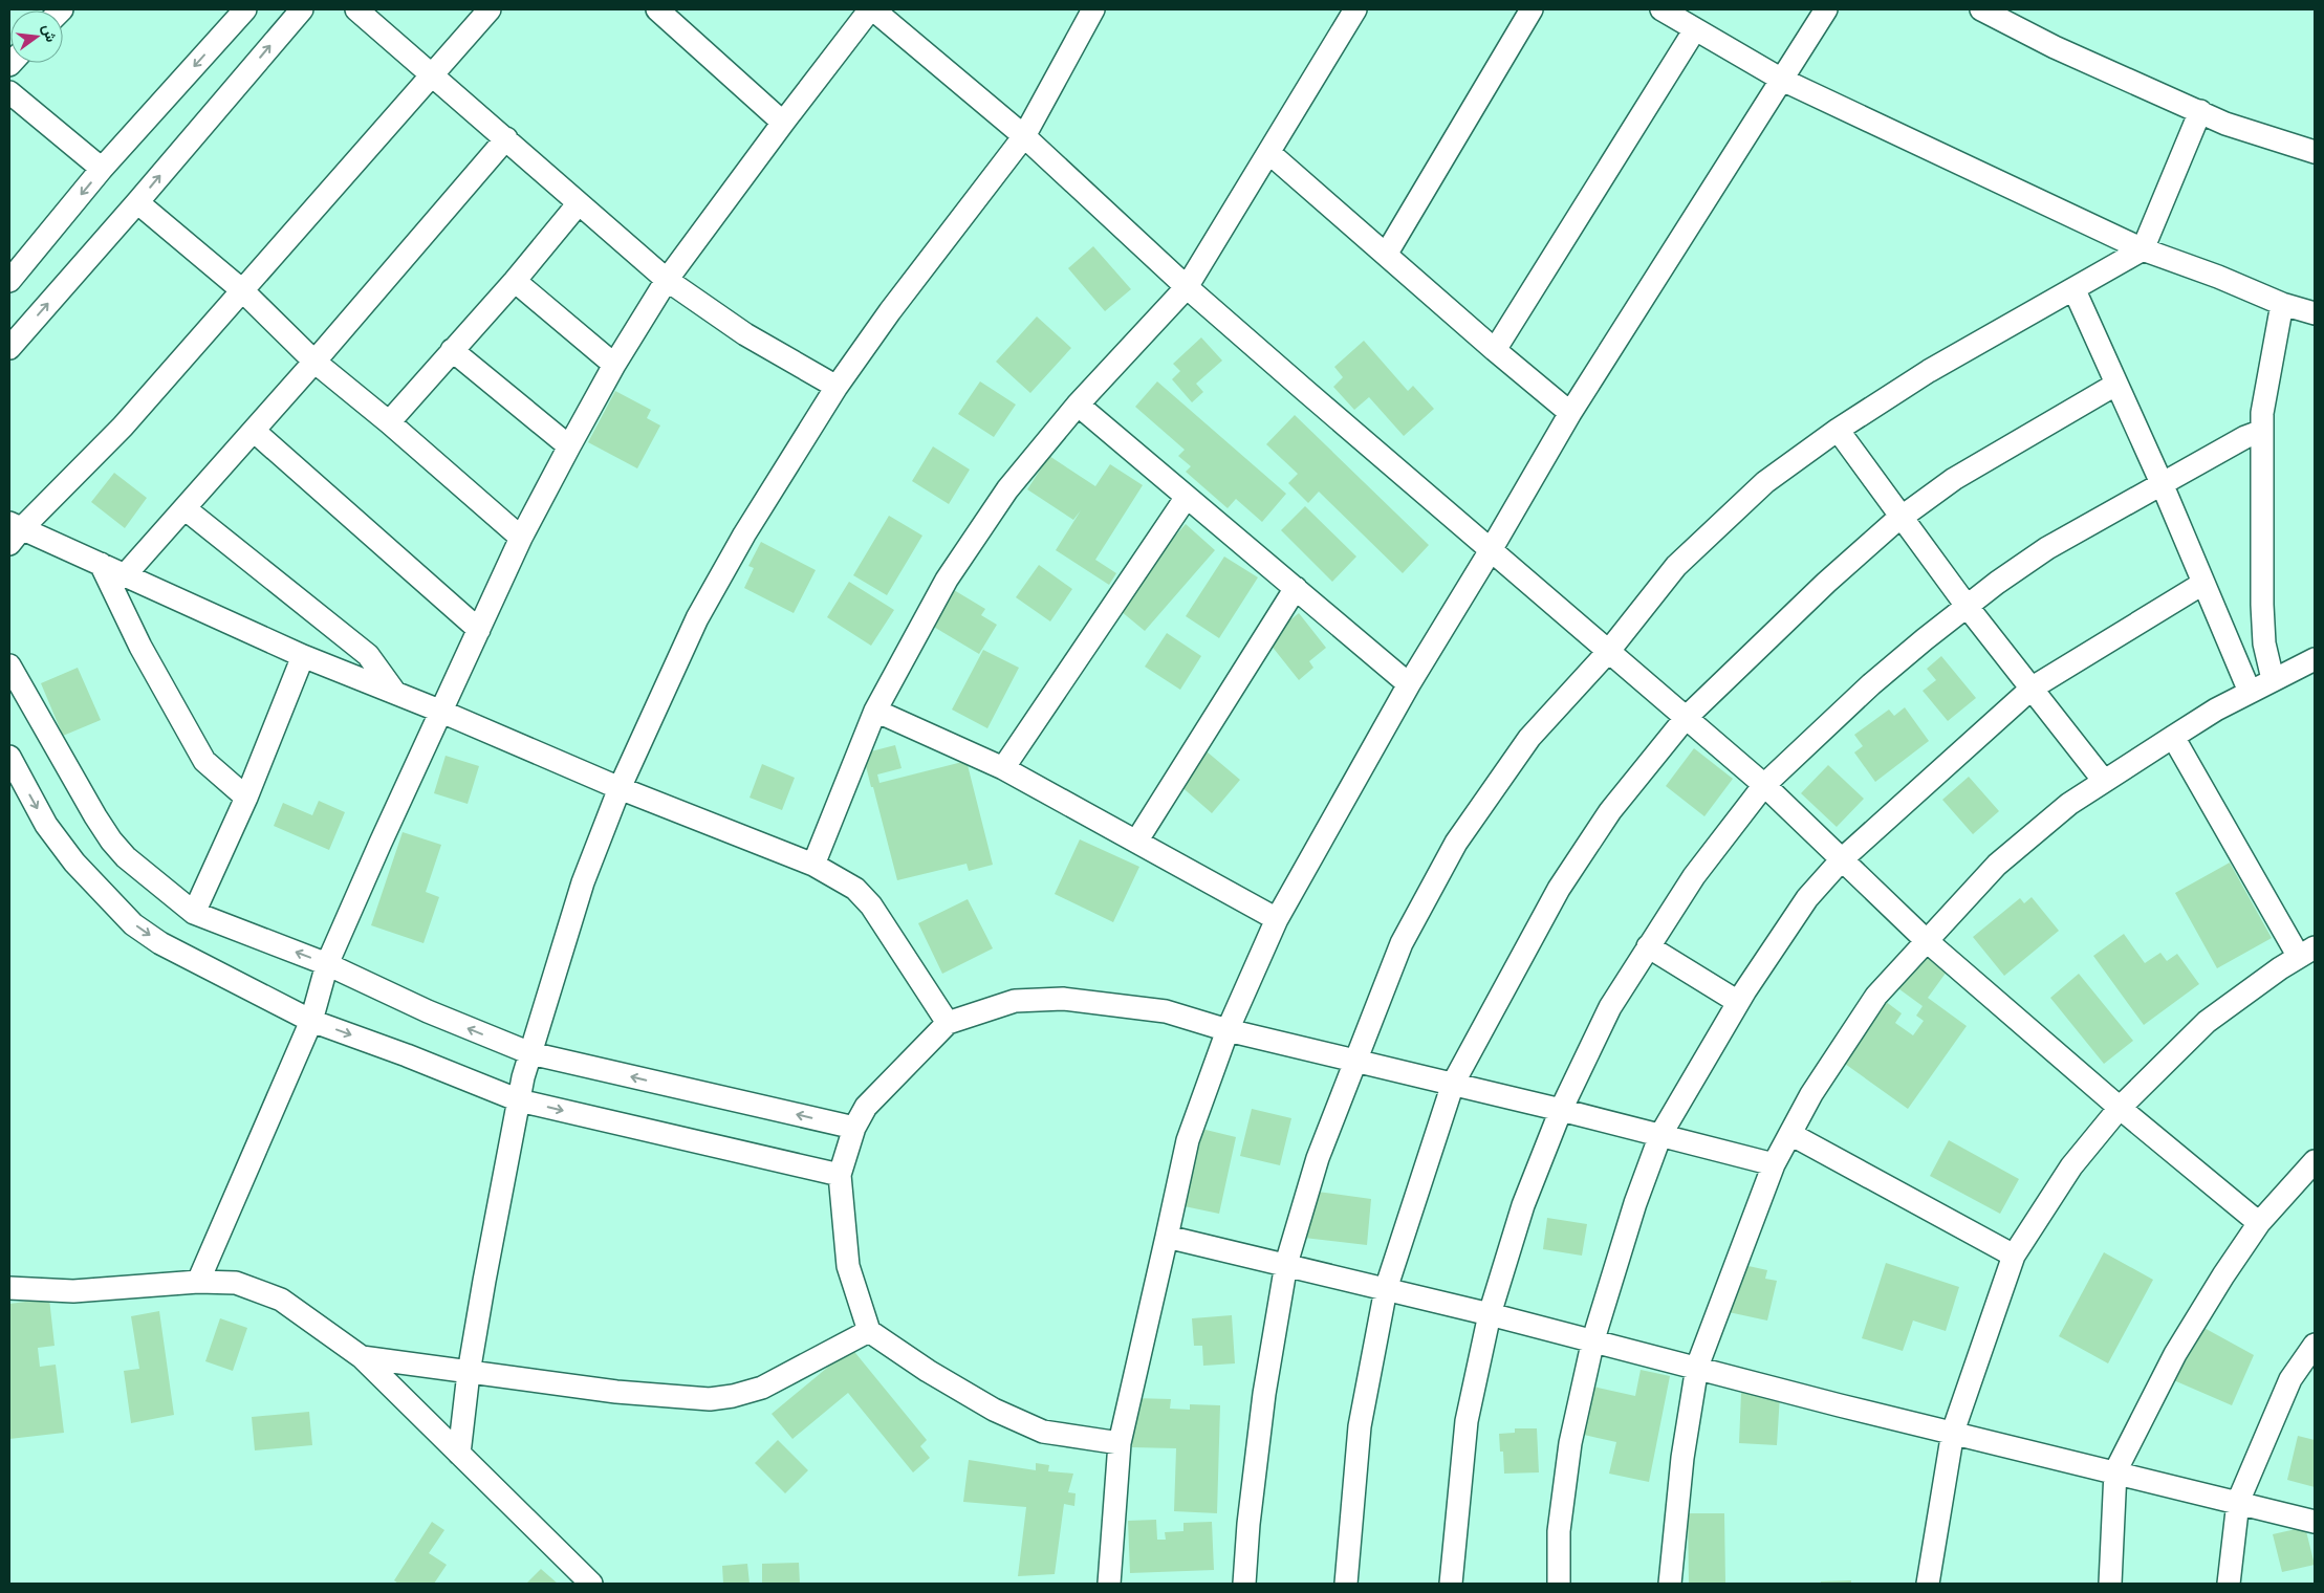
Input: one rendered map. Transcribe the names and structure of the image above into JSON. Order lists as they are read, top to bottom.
{
  "north": "right"
}
